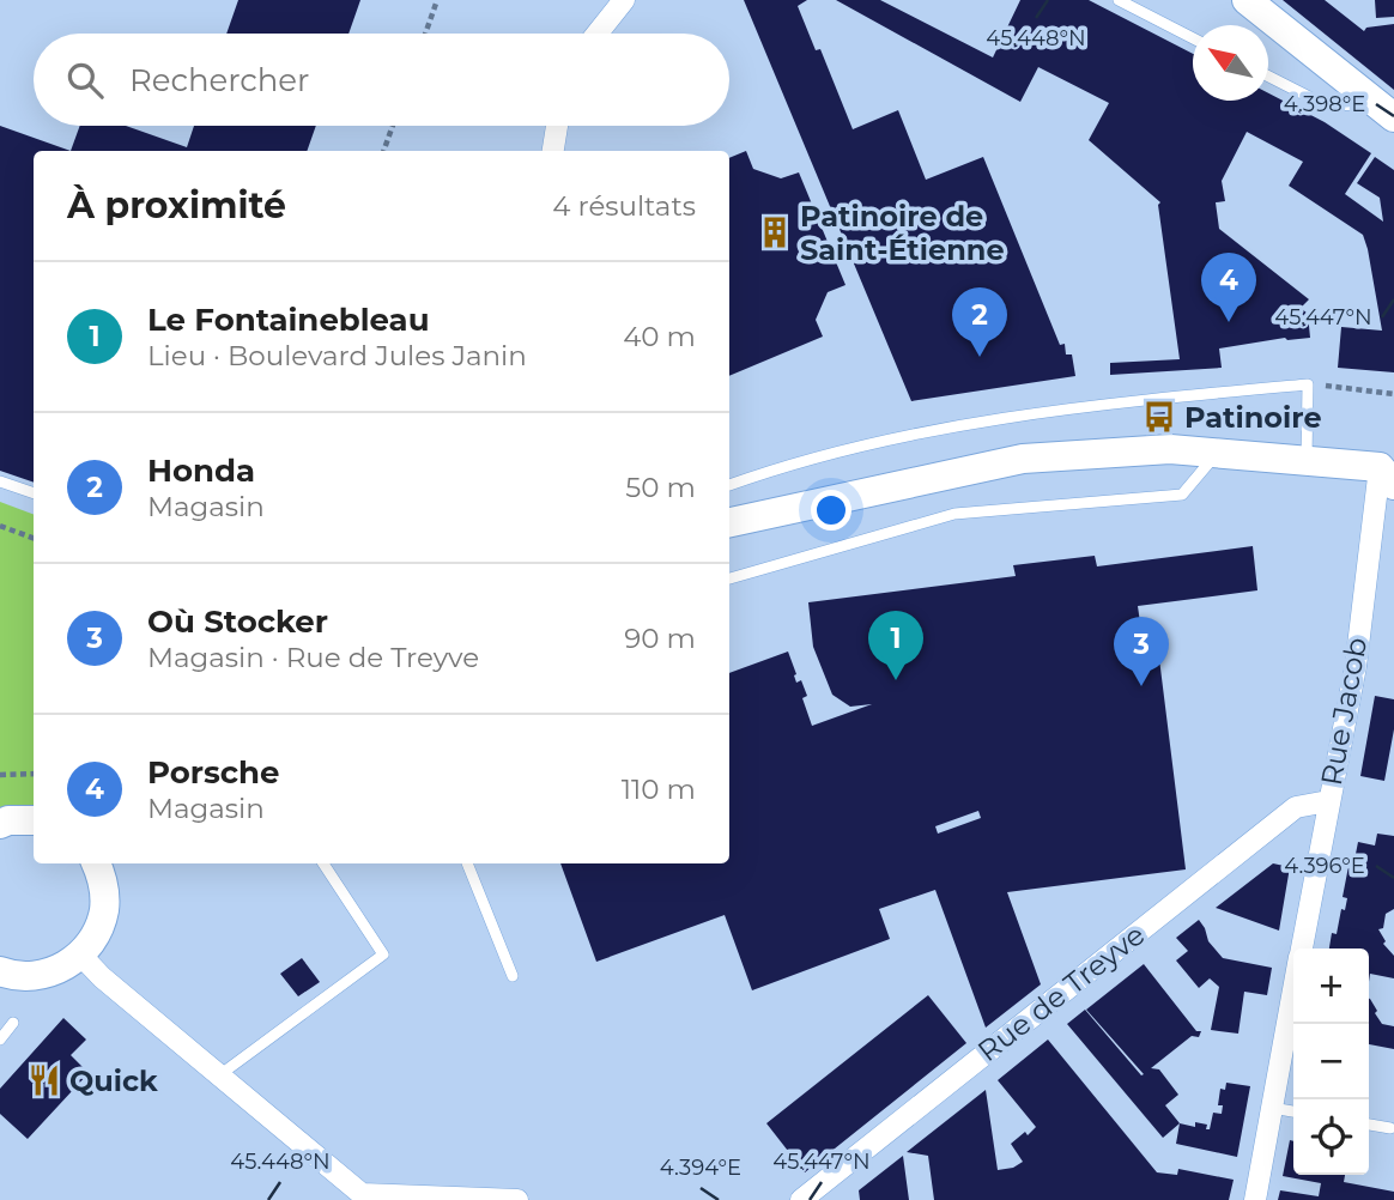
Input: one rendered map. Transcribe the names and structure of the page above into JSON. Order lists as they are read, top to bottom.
{
  "streets": {
    "street": ["Rue Jacob", "Rue de Treyve"]
  },
  "crossings": [
    ["Rue Jacob", "Rue de Treyve"]
  ],
  "places": {
    "building": ["Patinoire de Saint-Étienne"],
    "bus stop": ["Patinoire"],
    "restaurant": ["Quick"]
  },
  "north": "top left",
  "page": {
    "search": "Rechercher",
    "heading": ["À proximité", "4 résultats"],
    "pins": [
      "4",
      "2",
      "1",
      "3"
    ],
    "list": [
      {
        "mark": "1",
        "name": "Le Fontainebleau",
        "note": "Lieu · Boulevard Jules Janin",
        "value": "40 m"
      },
      {
        "mark": "2",
        "name": "Honda",
        "note": "Magasin",
        "value": "50 m"
      },
      {
        "mark": "3",
        "name": "Où Stocker",
        "note": "Magasin · Rue de Treyve",
        "value": "90 m"
      },
      {
        "mark": "4",
        "name": "Porsche",
        "note": "Magasin",
        "value": "110 m"
      }
    ],
    "map_buttons": ["+", "−"]
  },
  "coordinates": [
    "45.448°N",
    "4.398°E",
    "45.447°N",
    "4.396°E",
    "4.394°E"
  ]
}
